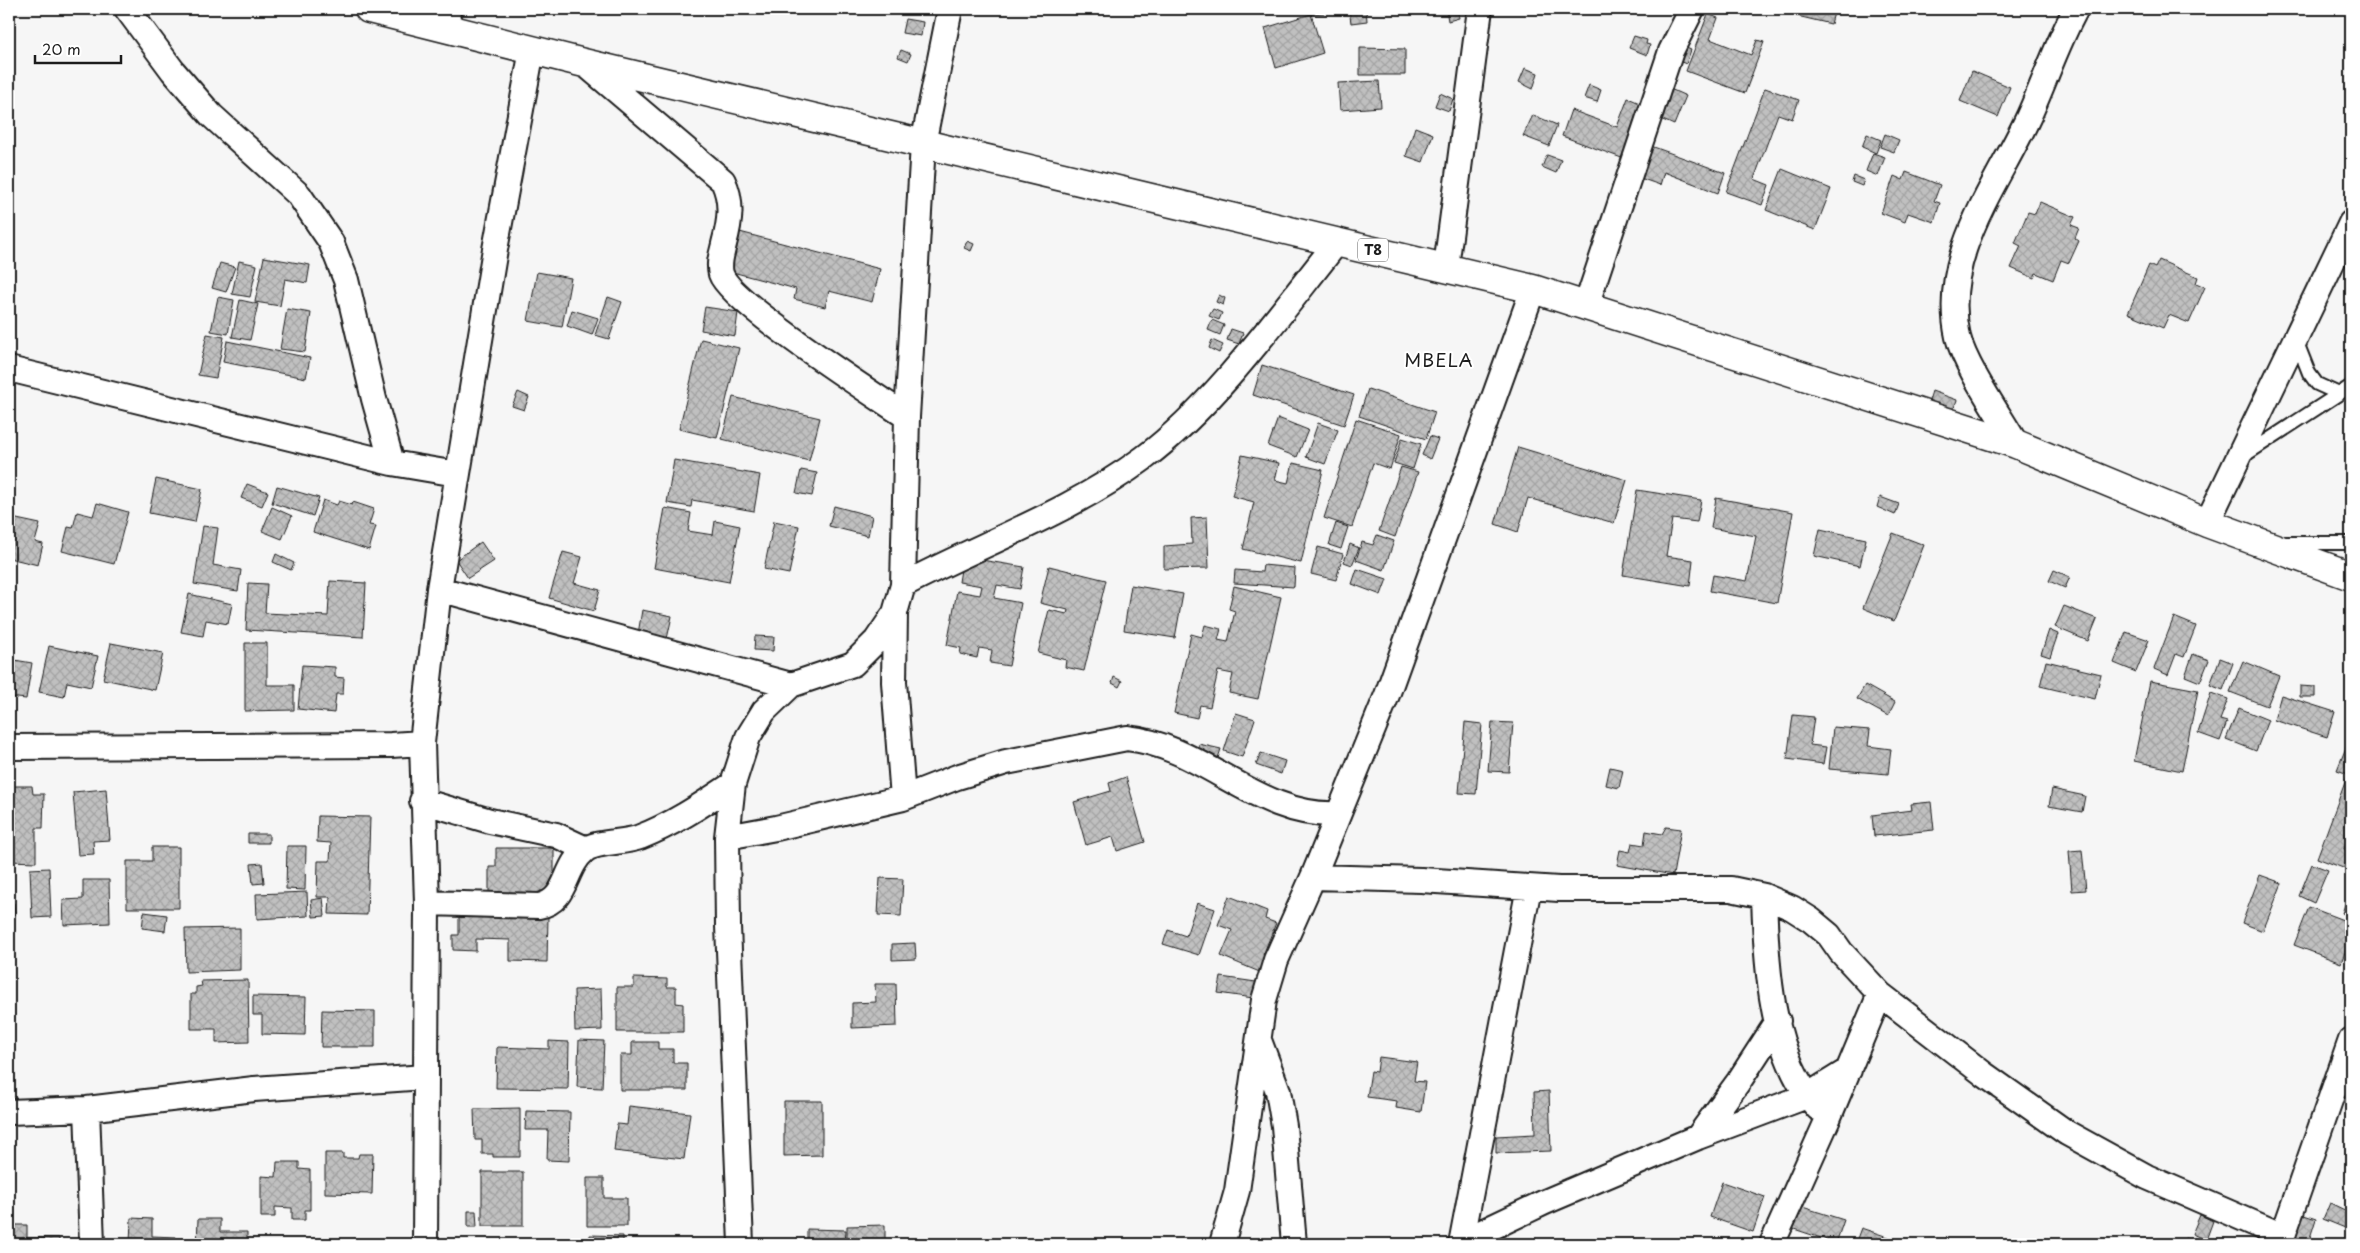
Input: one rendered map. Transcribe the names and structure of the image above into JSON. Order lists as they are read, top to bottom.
{
  "streets": {
    "highway": ["T8"]
  },
  "districts": ["MBELA"],
  "scale_bar": "20 m"
}
